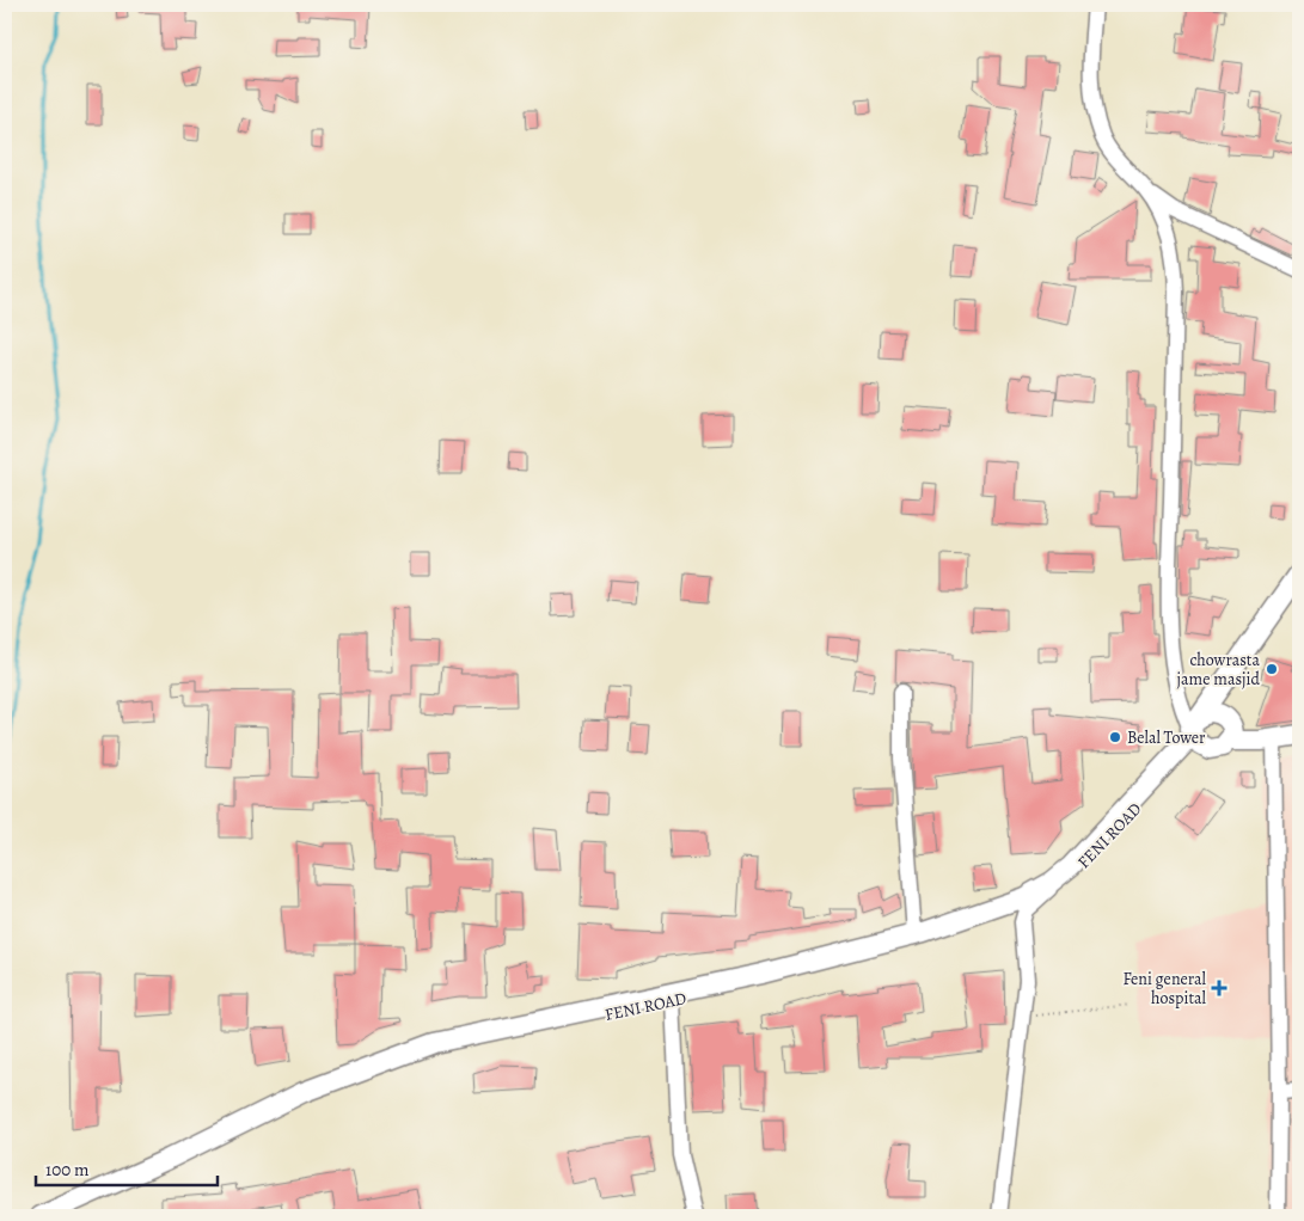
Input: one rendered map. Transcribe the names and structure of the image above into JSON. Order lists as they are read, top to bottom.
{
  "streets": {
    "main road": ["FENI ROAD"]
  },
  "places": {
    "other": ["chowrasta jame masjid", "Belal Tower"],
    "health": ["Feni general hospital"]
  },
  "scale_bar": "100 m"
}
